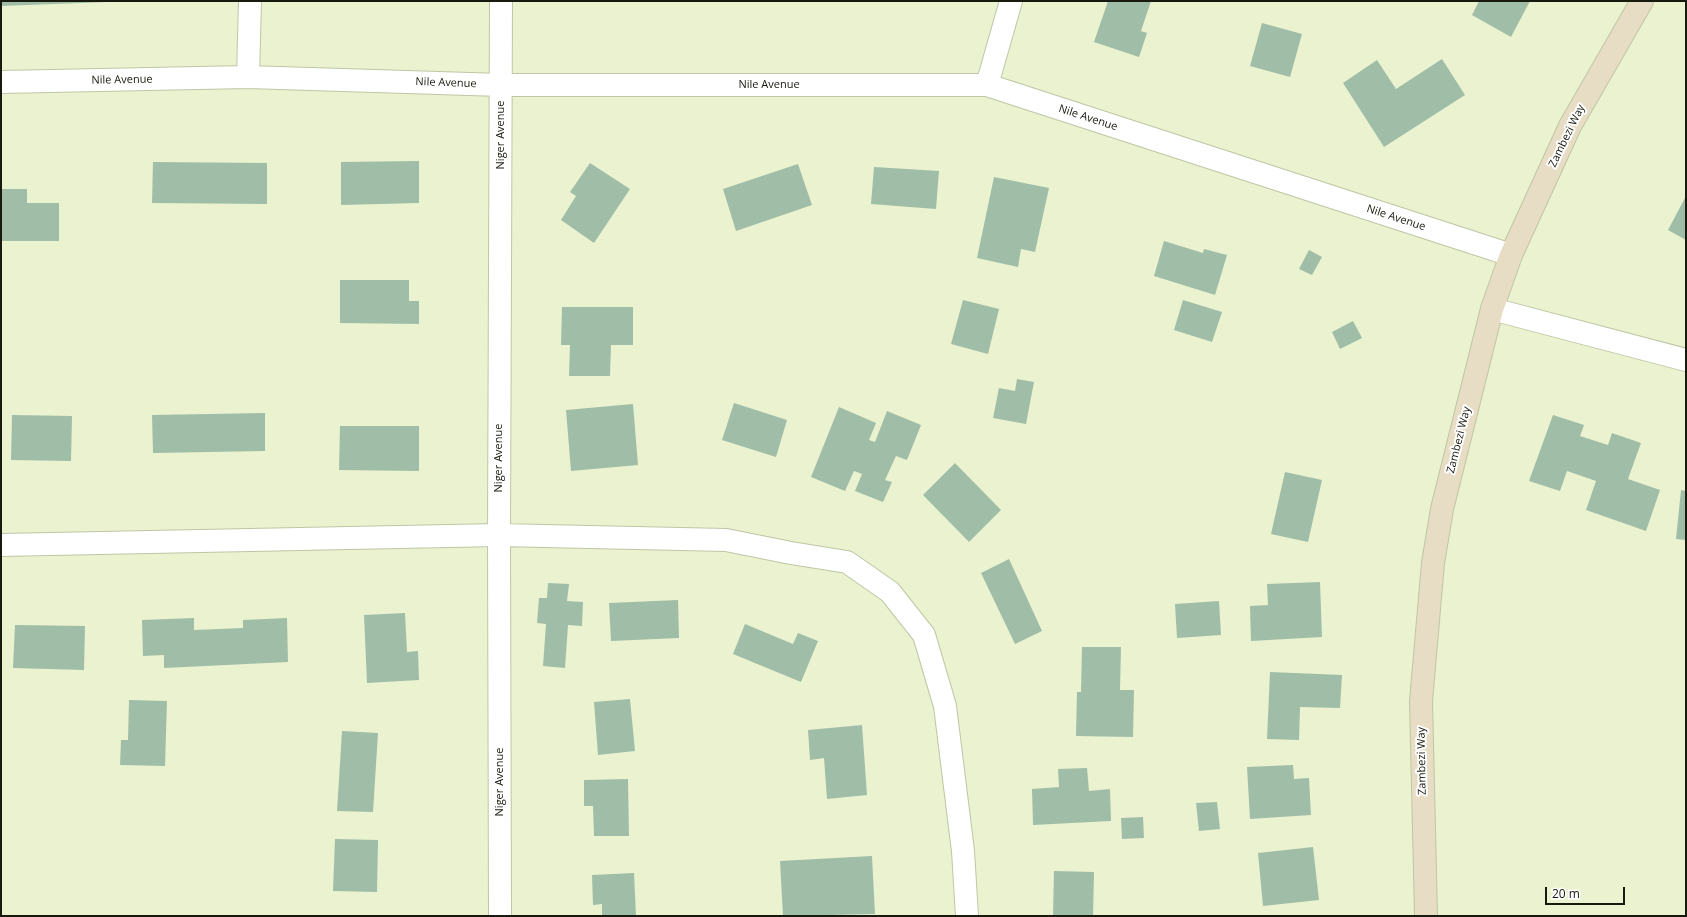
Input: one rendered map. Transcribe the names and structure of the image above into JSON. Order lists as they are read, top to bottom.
{
  "streets": {
    "main road": ["Zambezi Way"],
    "street": ["Nile Avenue", "Niger Avenue"]
  },
  "crossings": [
    ["Nile Avenue", "Niger Avenue"],
    ["Nile Avenue", "Zambezi Way"]
  ],
  "scale_bar": "20 m"
}
